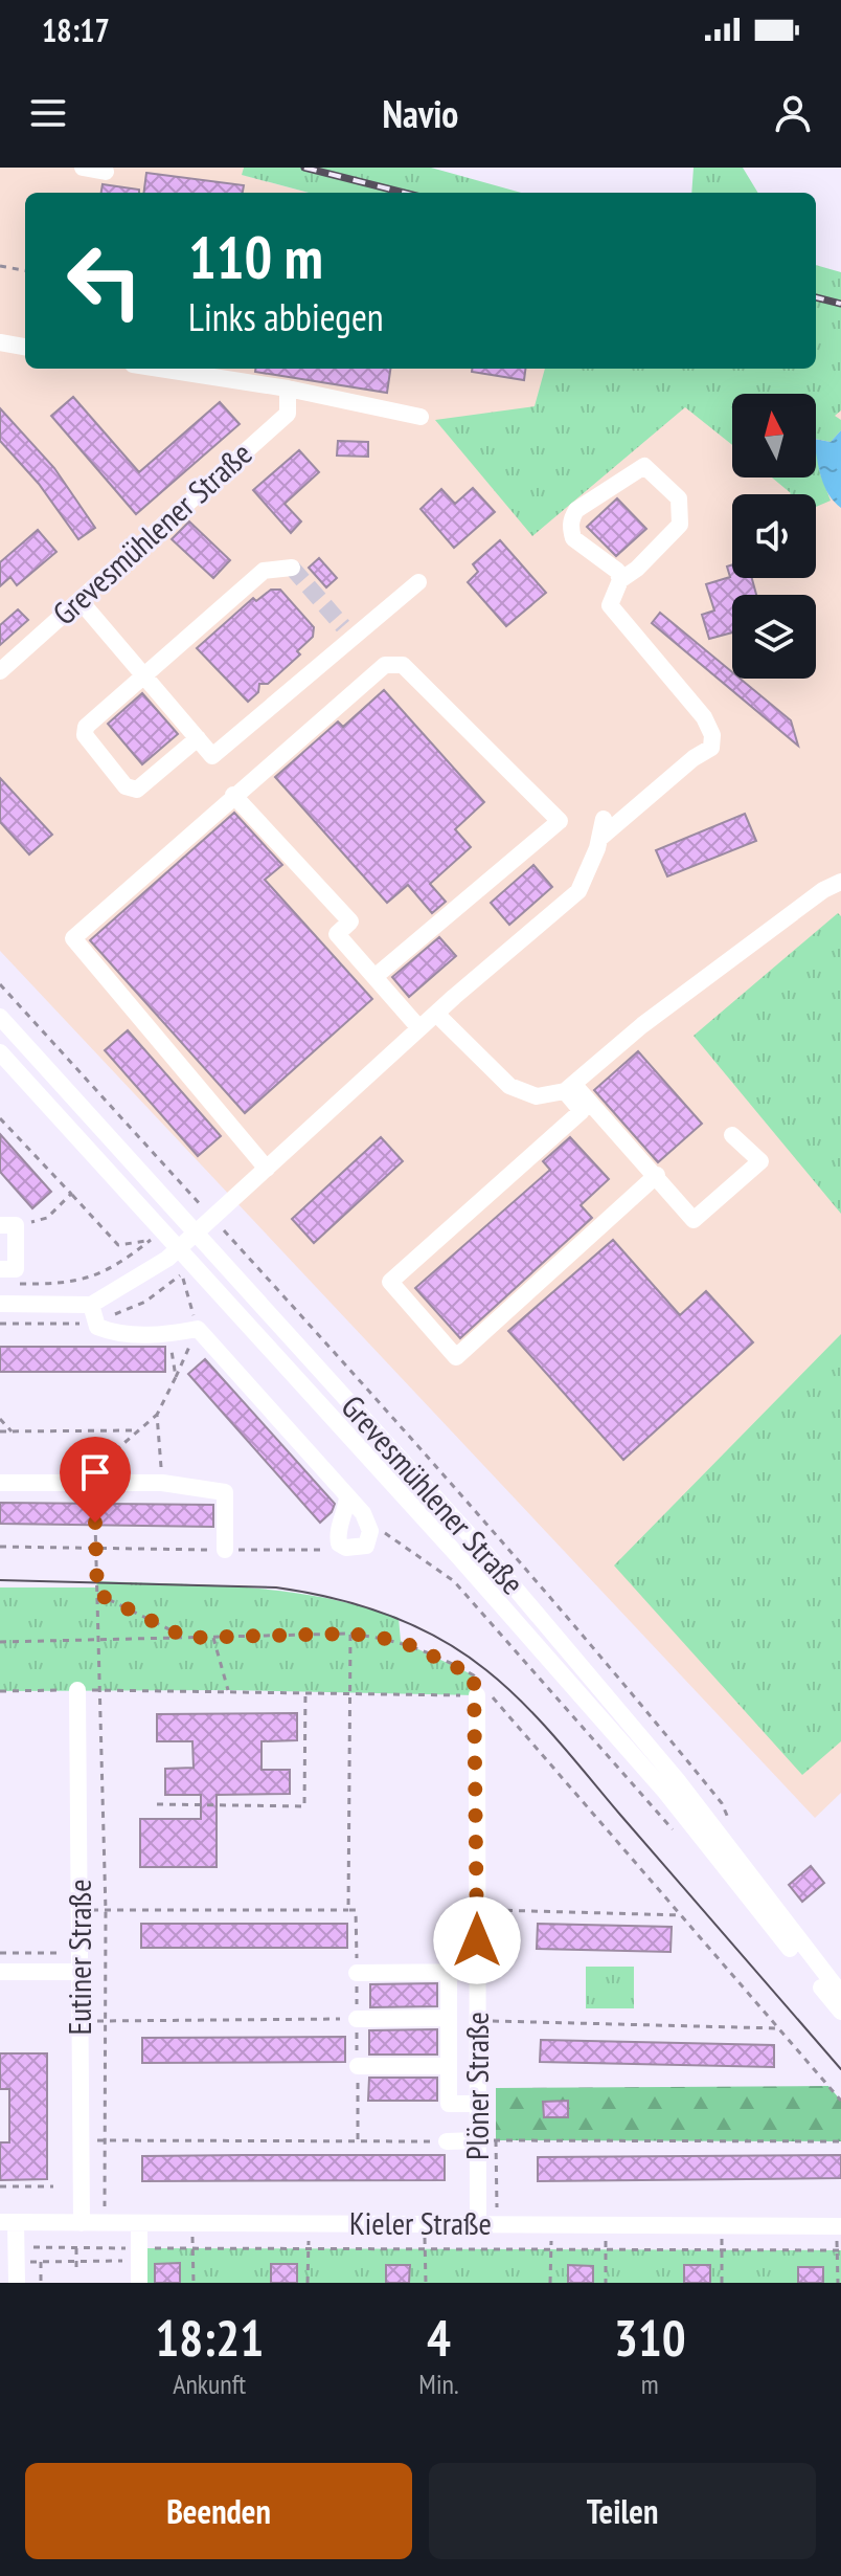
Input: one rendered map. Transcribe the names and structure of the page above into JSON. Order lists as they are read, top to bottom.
{
  "streets": {
    "street": [
      "Grevesmühlener Straße",
      "Eutiner Straße",
      "Plöner Straße",
      "Kieler Straße"
    ]
  },
  "crossings": [
    ["Eutiner Straße", "Kieler Straße"],
    ["Plöner Straße", "Kieler Straße"]
  ],
  "north": "top",
  "page": {
    "status": "18:17",
    "header": "Navio",
    "turn": ["110 m", "Links abbiegen"],
    "eta": [
      "18:21",
      "Ankunft",
      "4",
      "Min.",
      "310",
      "m"
    ],
    "buttons": ["Beenden", "Teilen"]
  }
}
